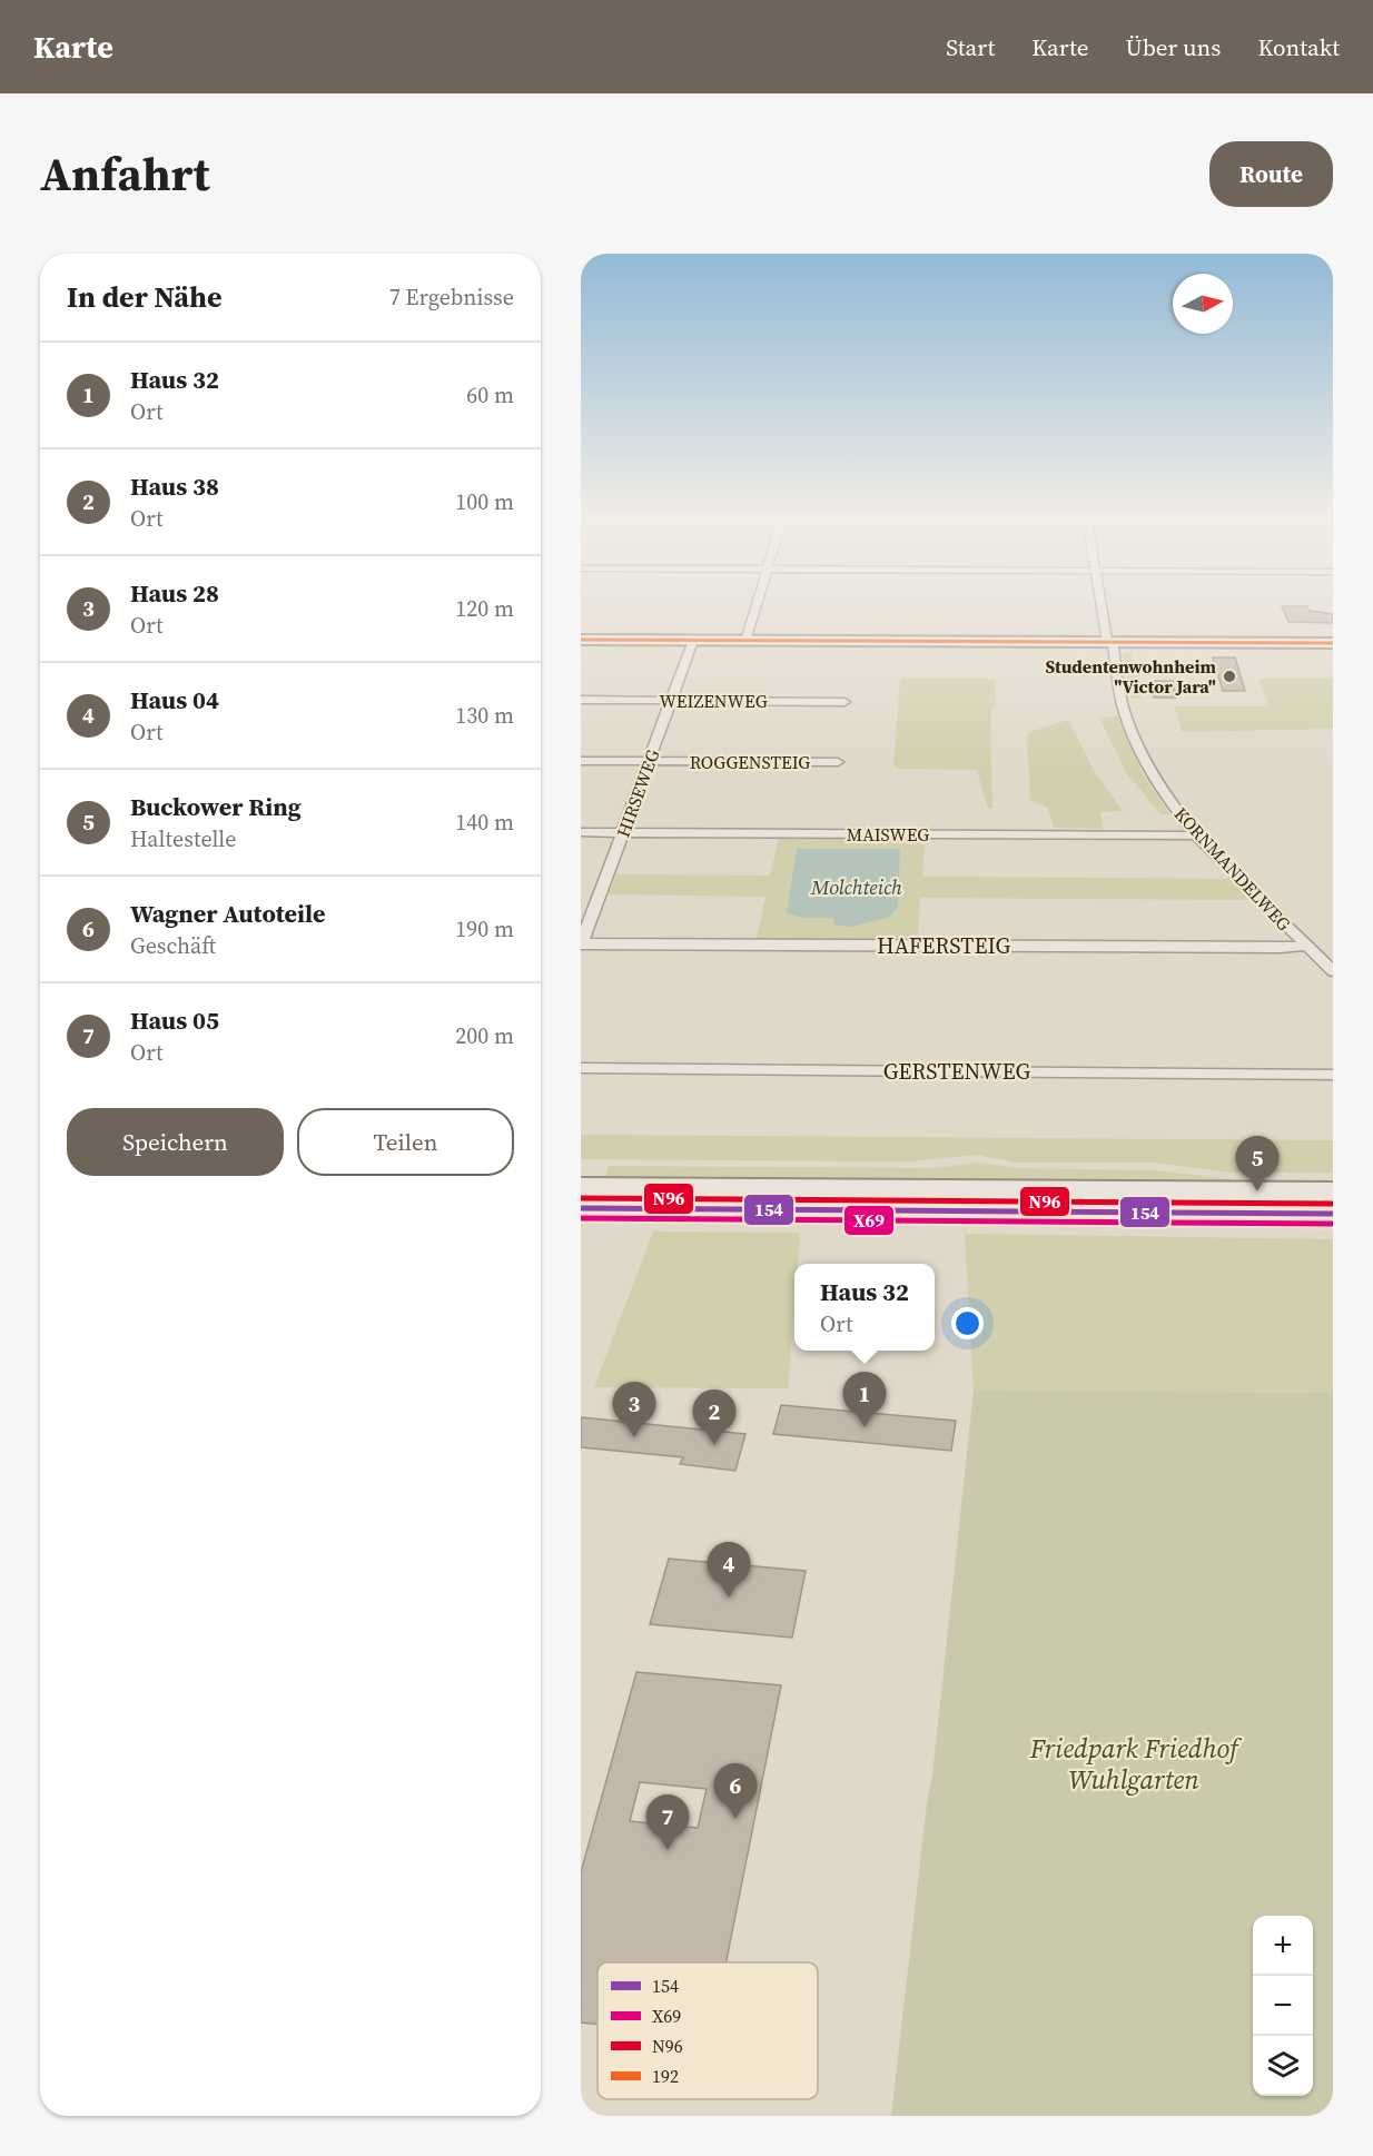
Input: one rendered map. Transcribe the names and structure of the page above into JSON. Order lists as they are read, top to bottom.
{
  "streets": {
    "street": [
      "WEIZENWEG",
      "ROGGENSTEIG",
      "HIRSEWEG",
      "MAISWEG",
      "KORNMANDELWEG",
      "HAFERSTEIG",
      "GERSTENWEG"
    ]
  },
  "crossings": [
    ["WEIZENWEG", "HIRSEWEG"],
    ["ROGGENSTEIG", "HIRSEWEG"],
    ["HIRSEWEG", "MAISWEG"],
    ["HIRSEWEG", "HAFERSTEIG"],
    ["MAISWEG", "KORNMANDELWEG"],
    ["KORNMANDELWEG", "HAFERSTEIG"]
  ],
  "water": ["Molchteich"],
  "parks": ["Friedpark Friedhof Wuhlgarten"],
  "places": ["Studentenwohnheim \"Victor Jara\""],
  "lines": [
    "transit line 192",
    "transit line N96",
    "transit line 154",
    "transit line X69"
  ],
  "legend": [
    "154",
    "X69",
    "N96",
    "192"
  ],
  "north": "right",
  "page": {
    "header": "Karte",
    "nav": [
      "Start",
      "Karte",
      "Über uns",
      "Kontakt"
    ],
    "title": "Anfahrt",
    "buttons": [
      "Route",
      ["Speichern", "Teilen"]
    ],
    "heading": ["In der Nähe", "7 Ergebnisse"],
    "list": [
      {
        "mark": "1",
        "name": "Haus 32",
        "note": "Ort",
        "value": "60 m"
      },
      {
        "mark": "2",
        "name": "Haus 38",
        "note": "Ort",
        "value": "100 m"
      },
      {
        "mark": "3",
        "name": "Haus 28",
        "note": "Ort",
        "value": "120 m"
      },
      {
        "mark": "4",
        "name": "Haus 04",
        "note": "Ort",
        "value": "130 m"
      },
      {
        "mark": "5",
        "name": "Buckower Ring",
        "note": "Haltestelle",
        "value": "140 m"
      },
      {
        "mark": "6",
        "name": "Wagner Autoteile",
        "note": "Geschäft",
        "value": "190 m"
      },
      {
        "mark": "7",
        "name": "Haus 05",
        "note": "Ort",
        "value": "200 m"
      }
    ],
    "pins": [
      "5",
      "1",
      "3",
      "2",
      "4",
      "6",
      "7"
    ],
    "popup": ["Haus 32", "Ort"],
    "map_buttons": ["+", "−"]
  }
}
